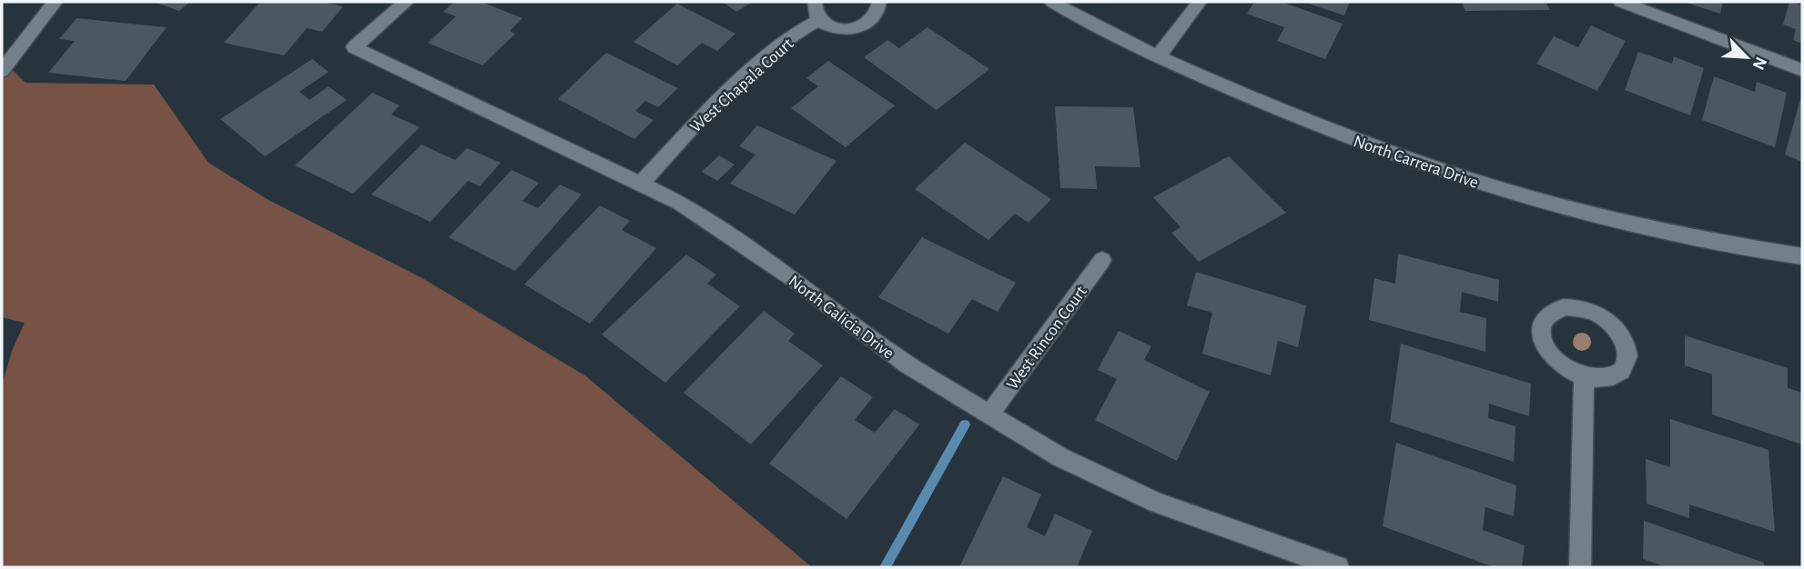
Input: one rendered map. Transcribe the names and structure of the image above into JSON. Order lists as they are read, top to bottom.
{
  "streets": {
    "street": [
      "West Chapala Court",
      "North Carrera Drive",
      "North Galicia Drive",
      "West Rincon Court"
    ]
  },
  "crossings": [
    ["West Chapala Court", "North Galicia Drive"],
    ["North Galicia Drive", "West Rincon Court"]
  ],
  "north": "bottom right"
}
